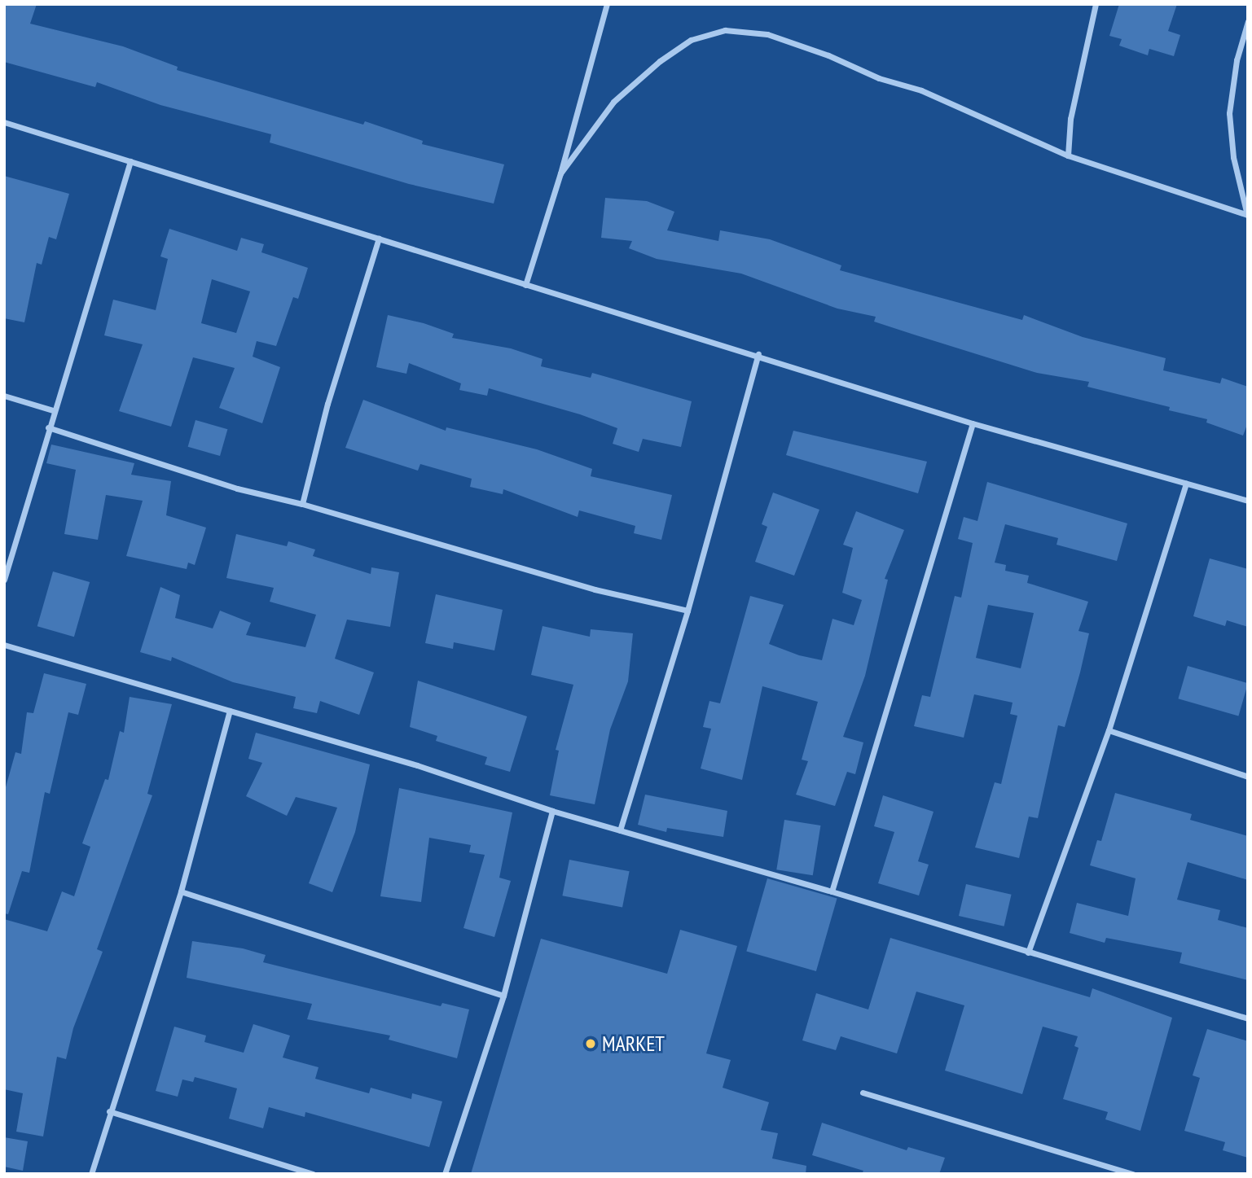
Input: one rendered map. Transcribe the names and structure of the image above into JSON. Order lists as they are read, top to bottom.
{
  "places": ["MARKET"]
}
